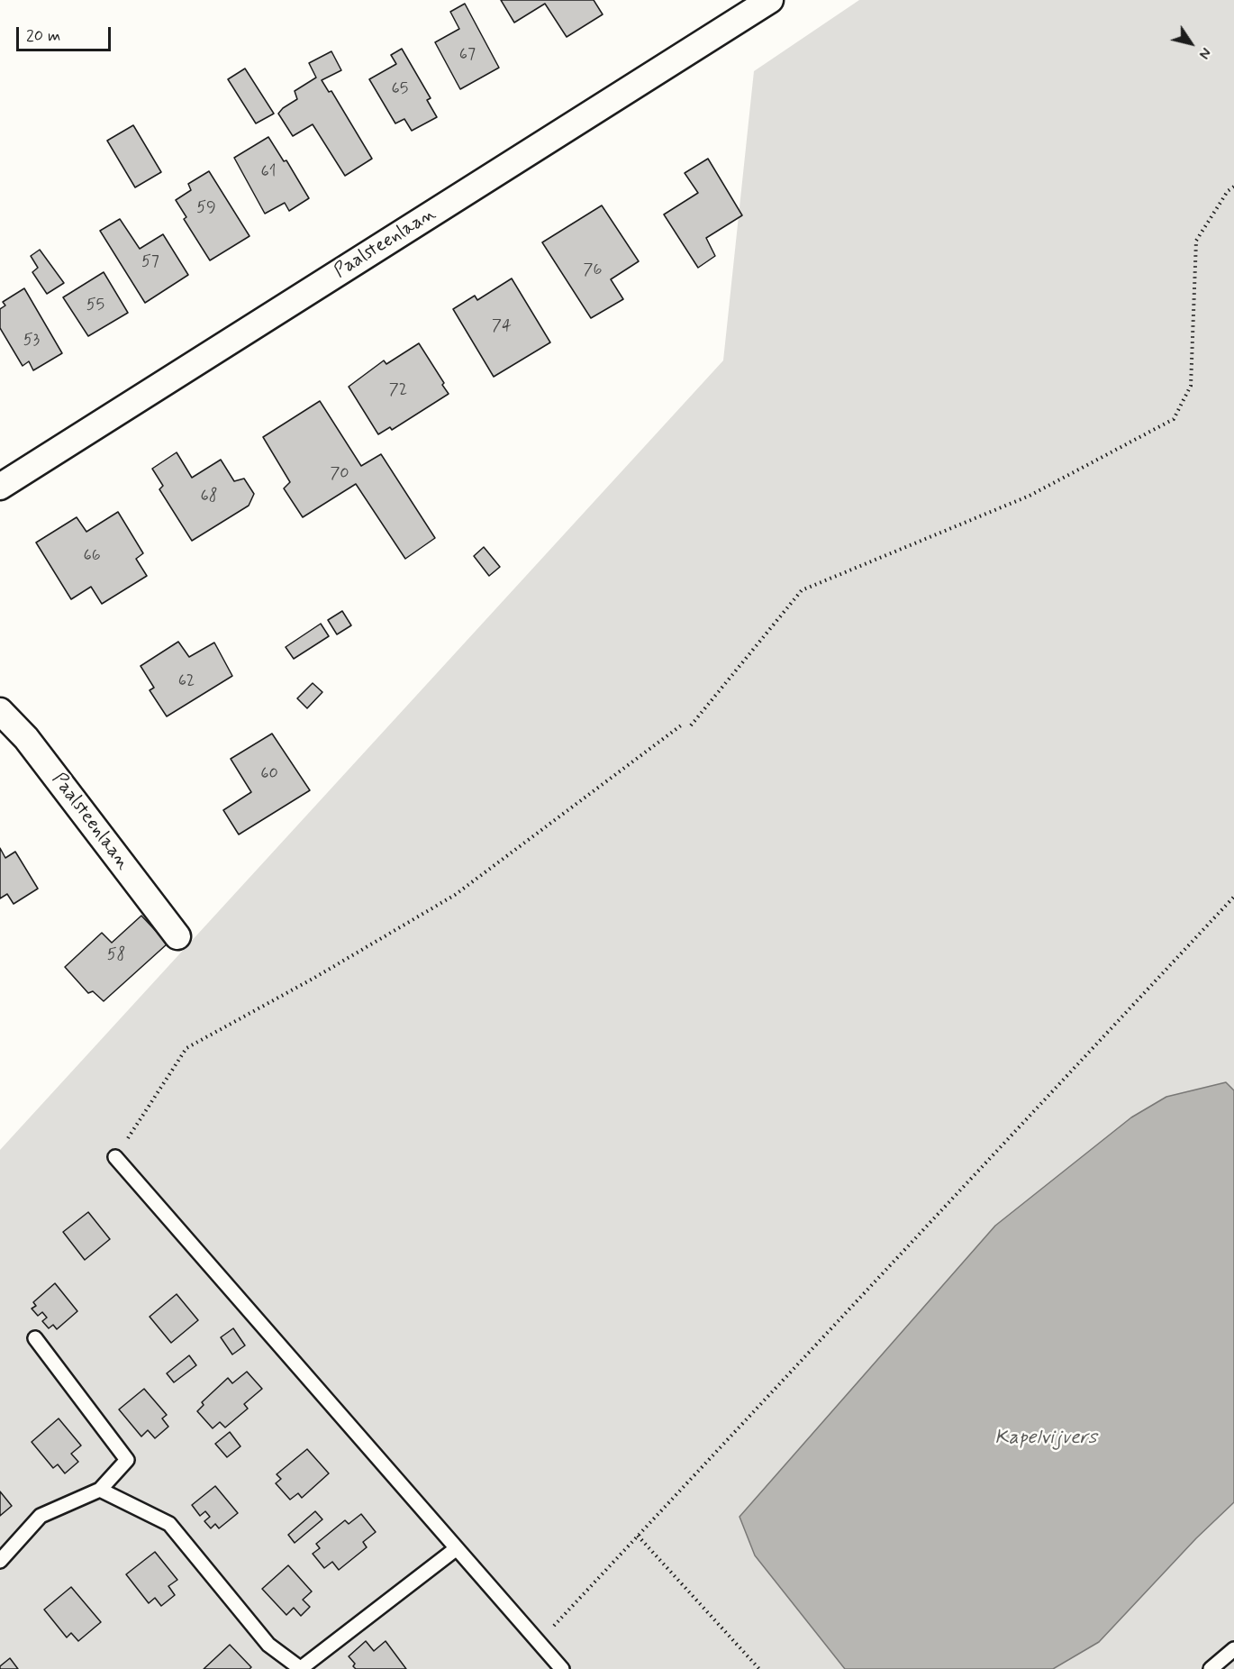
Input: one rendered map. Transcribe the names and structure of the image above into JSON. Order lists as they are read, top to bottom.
{
  "streets": {
    "street": ["Paalsteenlaan"]
  },
  "water": ["Kapelvijvers"],
  "house_numbers": [
    "67",
    "65",
    "61",
    "59",
    "57",
    "76",
    "55",
    "74",
    "53",
    "72",
    "70",
    "68",
    "66",
    "62",
    "60",
    "58"
  ],
  "scale_bar": "20 m",
  "north": "bottom right"
}
